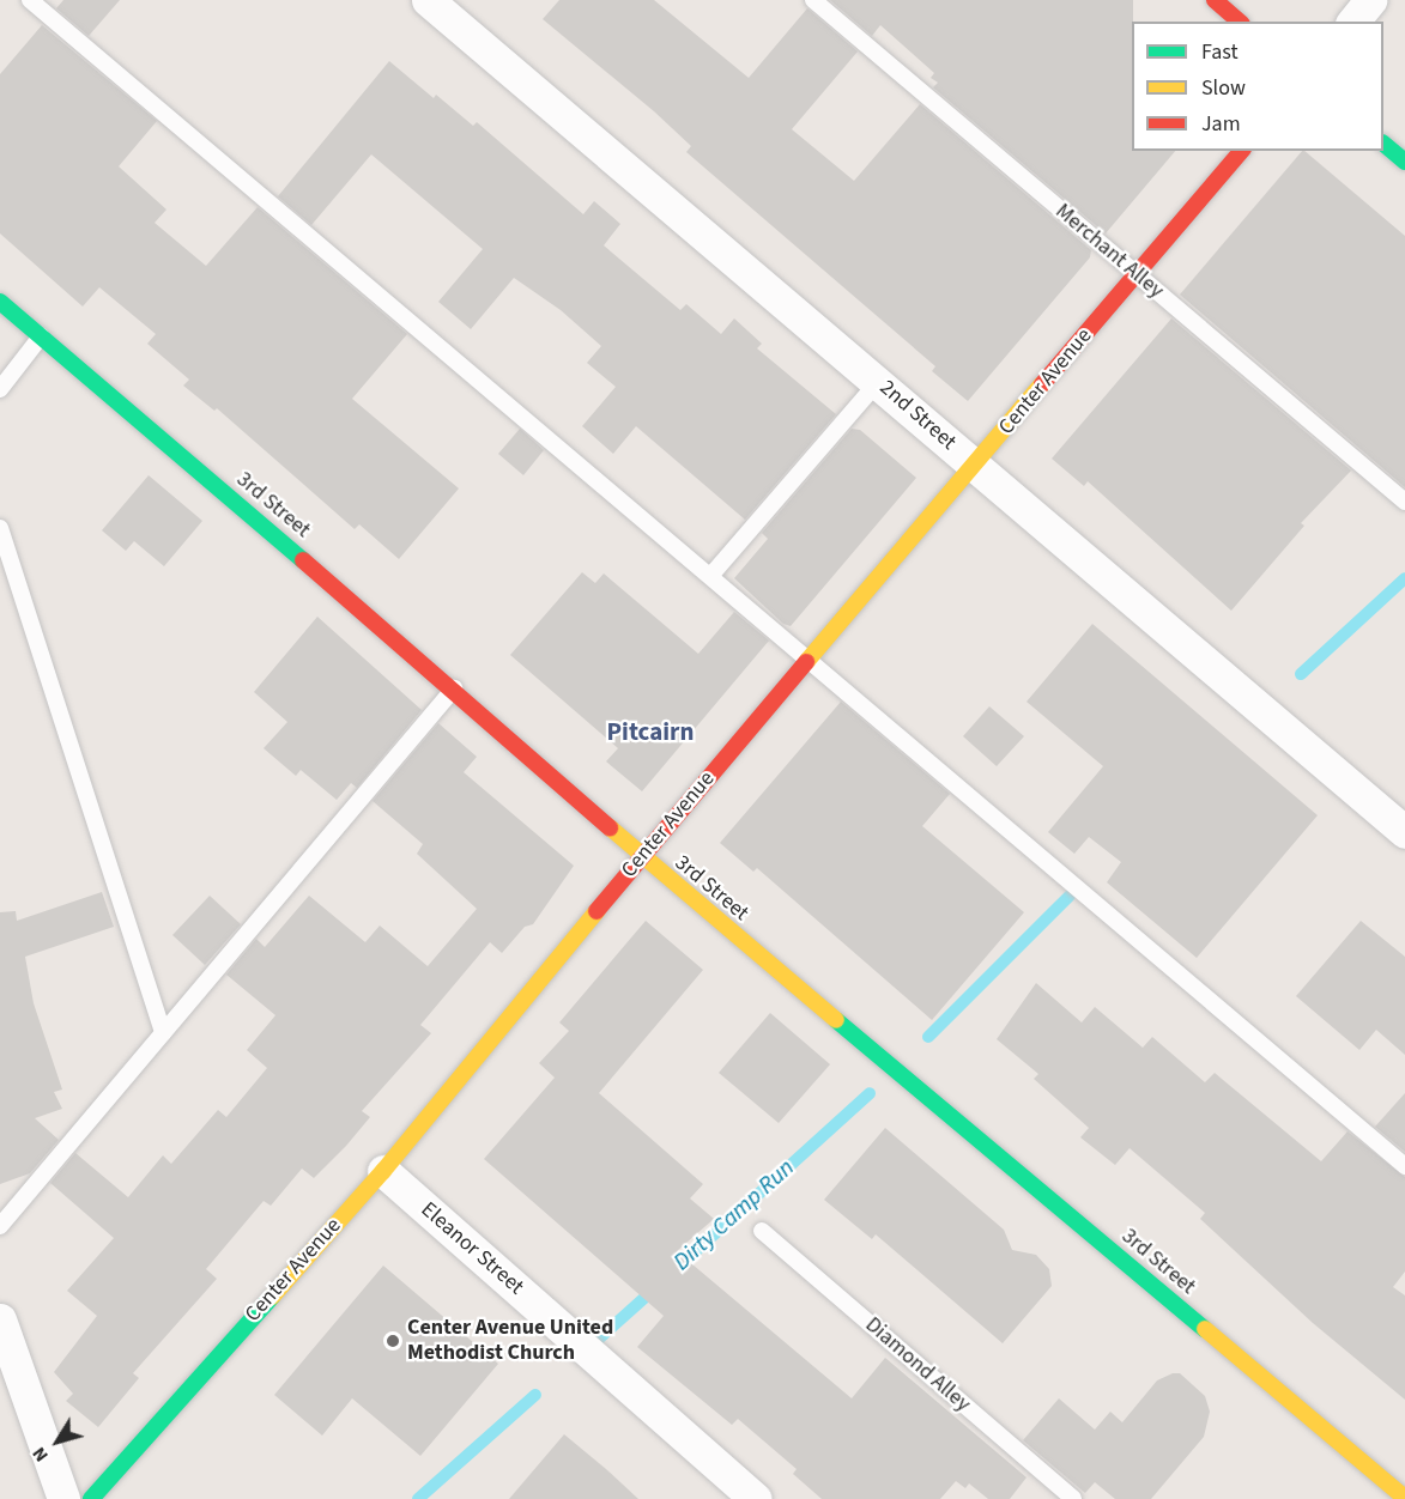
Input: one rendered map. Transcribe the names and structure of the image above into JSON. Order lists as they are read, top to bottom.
{
  "streets": {
    "street": [
      "Center Avenue",
      "2nd Street",
      "3rd Street",
      "Eleanor Street"
    ],
    "lane": ["Merchant Alley", "Diamond Alley"]
  },
  "crossings": [
    ["Merchant Alley", "Center Avenue"],
    ["Center Avenue", "2nd Street"],
    ["Center Avenue", "3rd Street"],
    ["Center Avenue", "Eleanor Street"]
  ],
  "districts": ["Pitcairn"],
  "water": ["Dirty Camp Run"],
  "places": ["Center Avenue United Methodist Church"],
  "legend": ["Fast", "Slow", "Jam"],
  "north": "bottom left"
}
